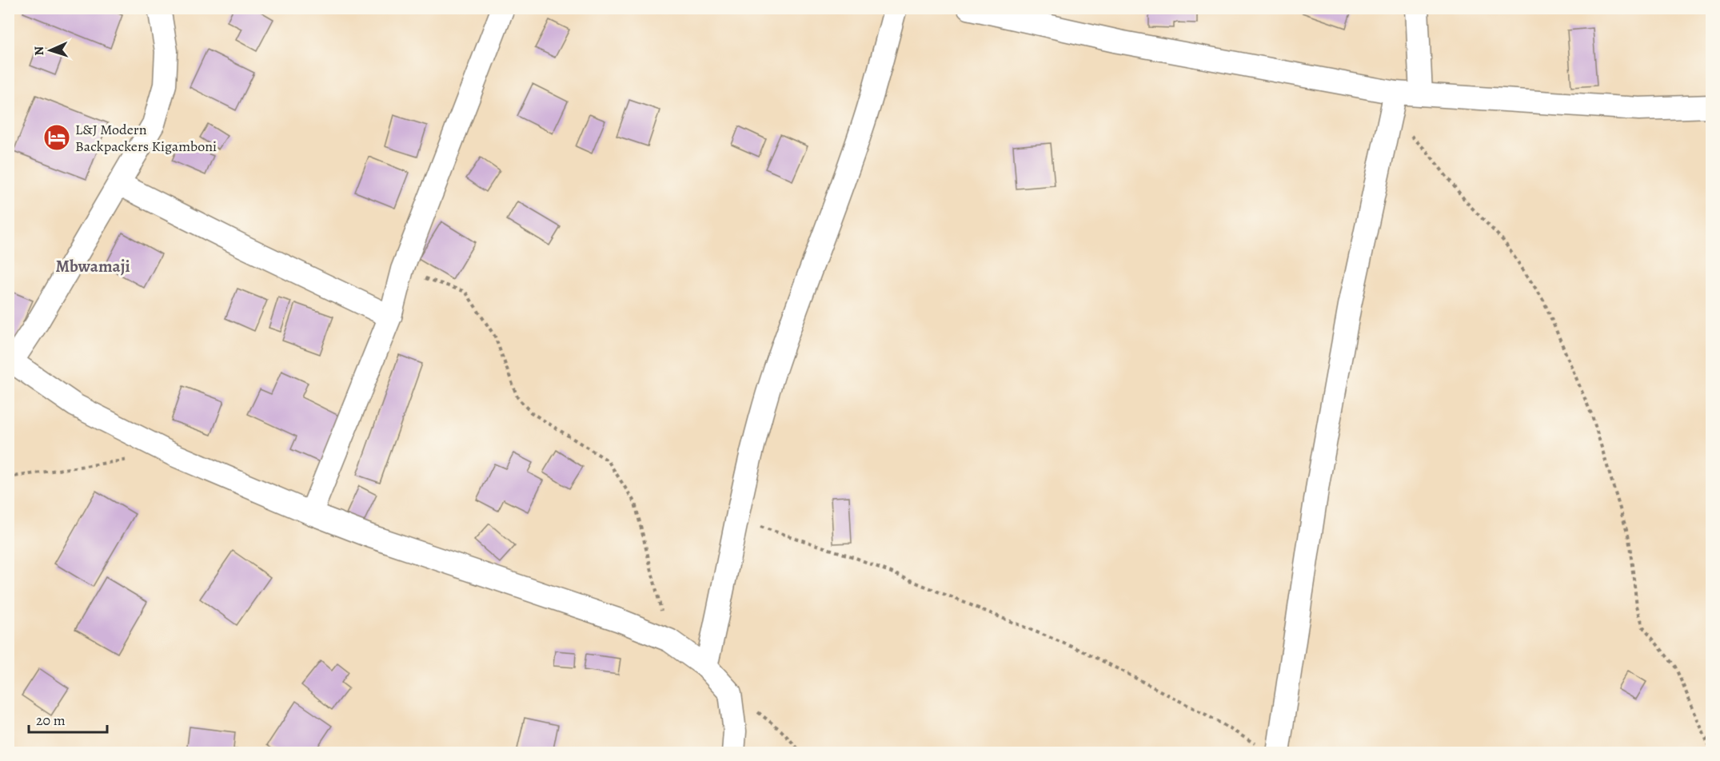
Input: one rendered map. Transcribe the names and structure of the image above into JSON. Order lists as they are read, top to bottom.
{
  "districts": ["Mbwamaji"],
  "places": {
    "hotel": ["L&J Modern Backpackers Kigamboni"]
  },
  "scale_bar": "20 m",
  "north": "left"
}
